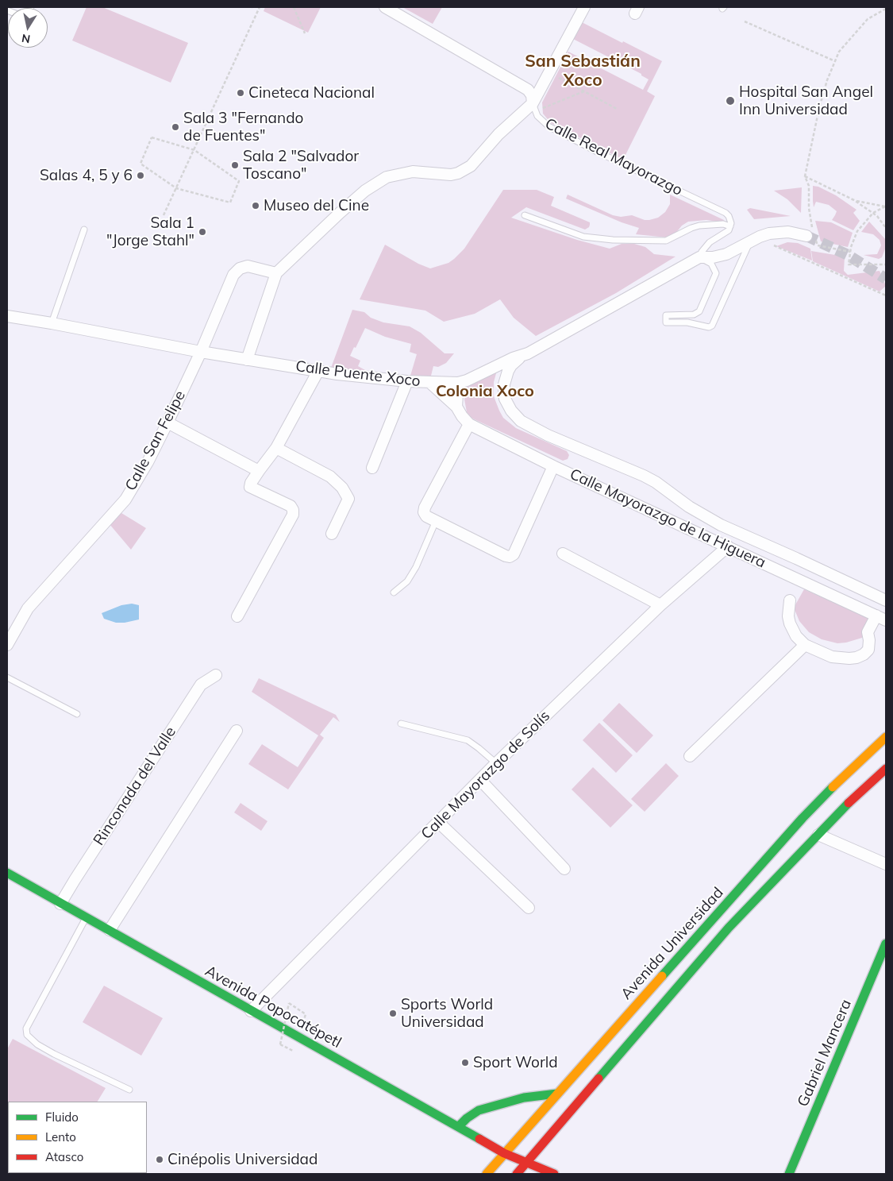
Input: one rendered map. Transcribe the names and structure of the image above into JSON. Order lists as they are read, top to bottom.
{
  "streets": {
    "main road": ["Avenida Universidad", "Avenida Popocatépetl", "Gabriel Mancera"],
    "street": [
      "Calle Real Mayorazgo",
      "Calle Puente Xoco",
      "Calle San Felipe",
      "Calle Mayorazgo de la Higuera",
      "Calle Mayorazgo de Solís",
      "Rinconada del Valle"
    ]
  },
  "crossings": [
    ["Calle Puente Xoco", "Calle San Felipe"],
    ["Calle Puente Xoco", "Calle Mayorazgo de la Higuera"],
    ["Calle Mayorazgo de la Higuera", "Calle Mayorazgo de Solís"],
    ["Calle Mayorazgo de Solís", "Avenida Popocatépetl"],
    ["Rinconada del Valle", "Avenida Popocatépetl"],
    ["Avenida Universidad", "Avenida Popocatépetl"]
  ],
  "districts": ["San Sebastián Xoco", "Colonia Xoco"],
  "places": [
    "Cineteca Nacional",
    "Hospital San Angel Inn Universidad",
    "Sala 3 \"Fernando de Fuentes\"",
    "Sala 2 \"Salvador Toscano\"",
    "Salas 4, 5 y 6",
    "Museo del Cine",
    "Sala 1 \"Jorge Stahl\"",
    "Sports World Universidad",
    "Sport World",
    "Cinépolis Universidad"
  ],
  "legend": ["Fluido", "Lento", "Atasco"],
  "north": "bottom"
}
